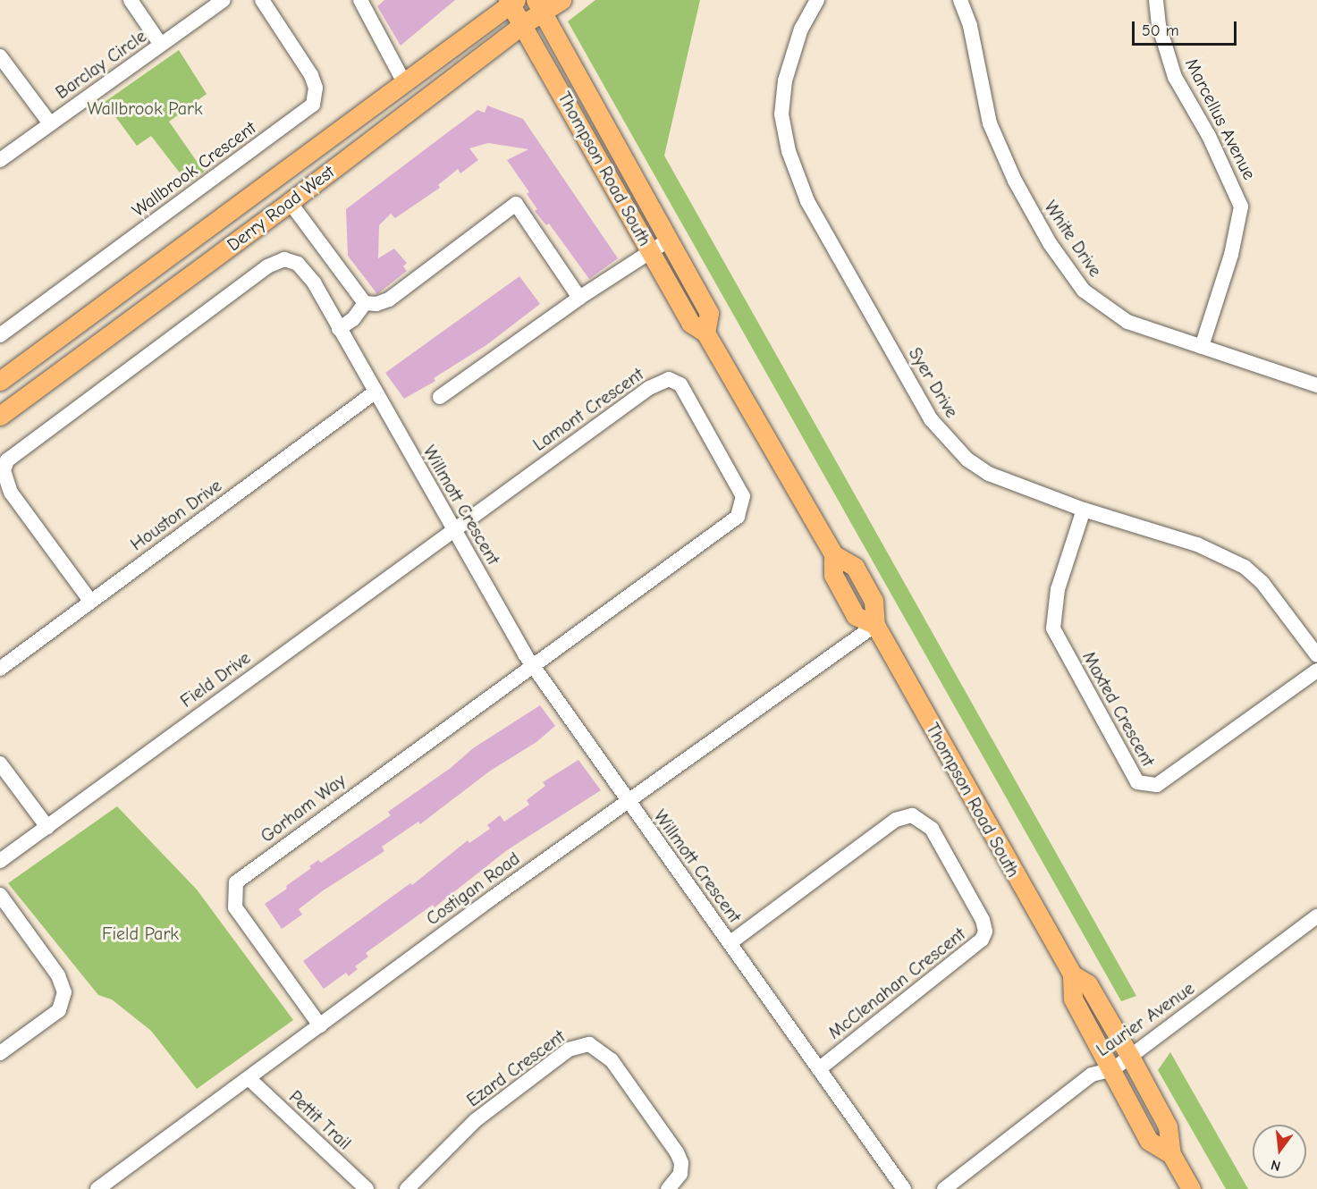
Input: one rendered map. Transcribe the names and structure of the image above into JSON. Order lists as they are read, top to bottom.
{
  "streets": {
    "main road": ["Thompson Road South", "Derry Road West"],
    "street": [
      "Barclay Circle",
      "Marcellus Avenue",
      "Wallbrook Crescent",
      "White Drive",
      "Syer Drive",
      "Lamont Crescent",
      "Willmott Crescent",
      "Houston Drive",
      "Field Drive",
      "Maxted Crescent",
      "Gorham Way",
      "Costigan Road",
      "McClenahan Crescent",
      "Laurier Avenue",
      "Ezard Crescent",
      "Pettit Trail"
    ]
  },
  "crossings": [
    ["Marcellus Avenue", "White Drive"],
    ["Thompson Road South", "Derry Road West"],
    ["Thompson Road South", "Costigan Road"],
    ["Thompson Road South", "Laurier Avenue"],
    ["Syer Drive", "Maxted Crescent"],
    ["Lamont Crescent", "Willmott Crescent"],
    ["Lamont Crescent", "Field Drive"],
    ["Lamont Crescent", "Gorham Way"],
    ["Willmott Crescent", "Houston Drive"],
    ["Willmott Crescent", "Field Drive"],
    ["Willmott Crescent", "Gorham Way"],
    ["Willmott Crescent", "Costigan Road"],
    ["Willmott Crescent", "McClenahan Crescent"],
    ["Gorham Way", "Costigan Road"],
    ["Costigan Road", "Pettit Trail"]
  ],
  "parks": ["Wallbrook Park", "Field Park"],
  "scale_bar": "50 m",
  "north": "bottom"
}
